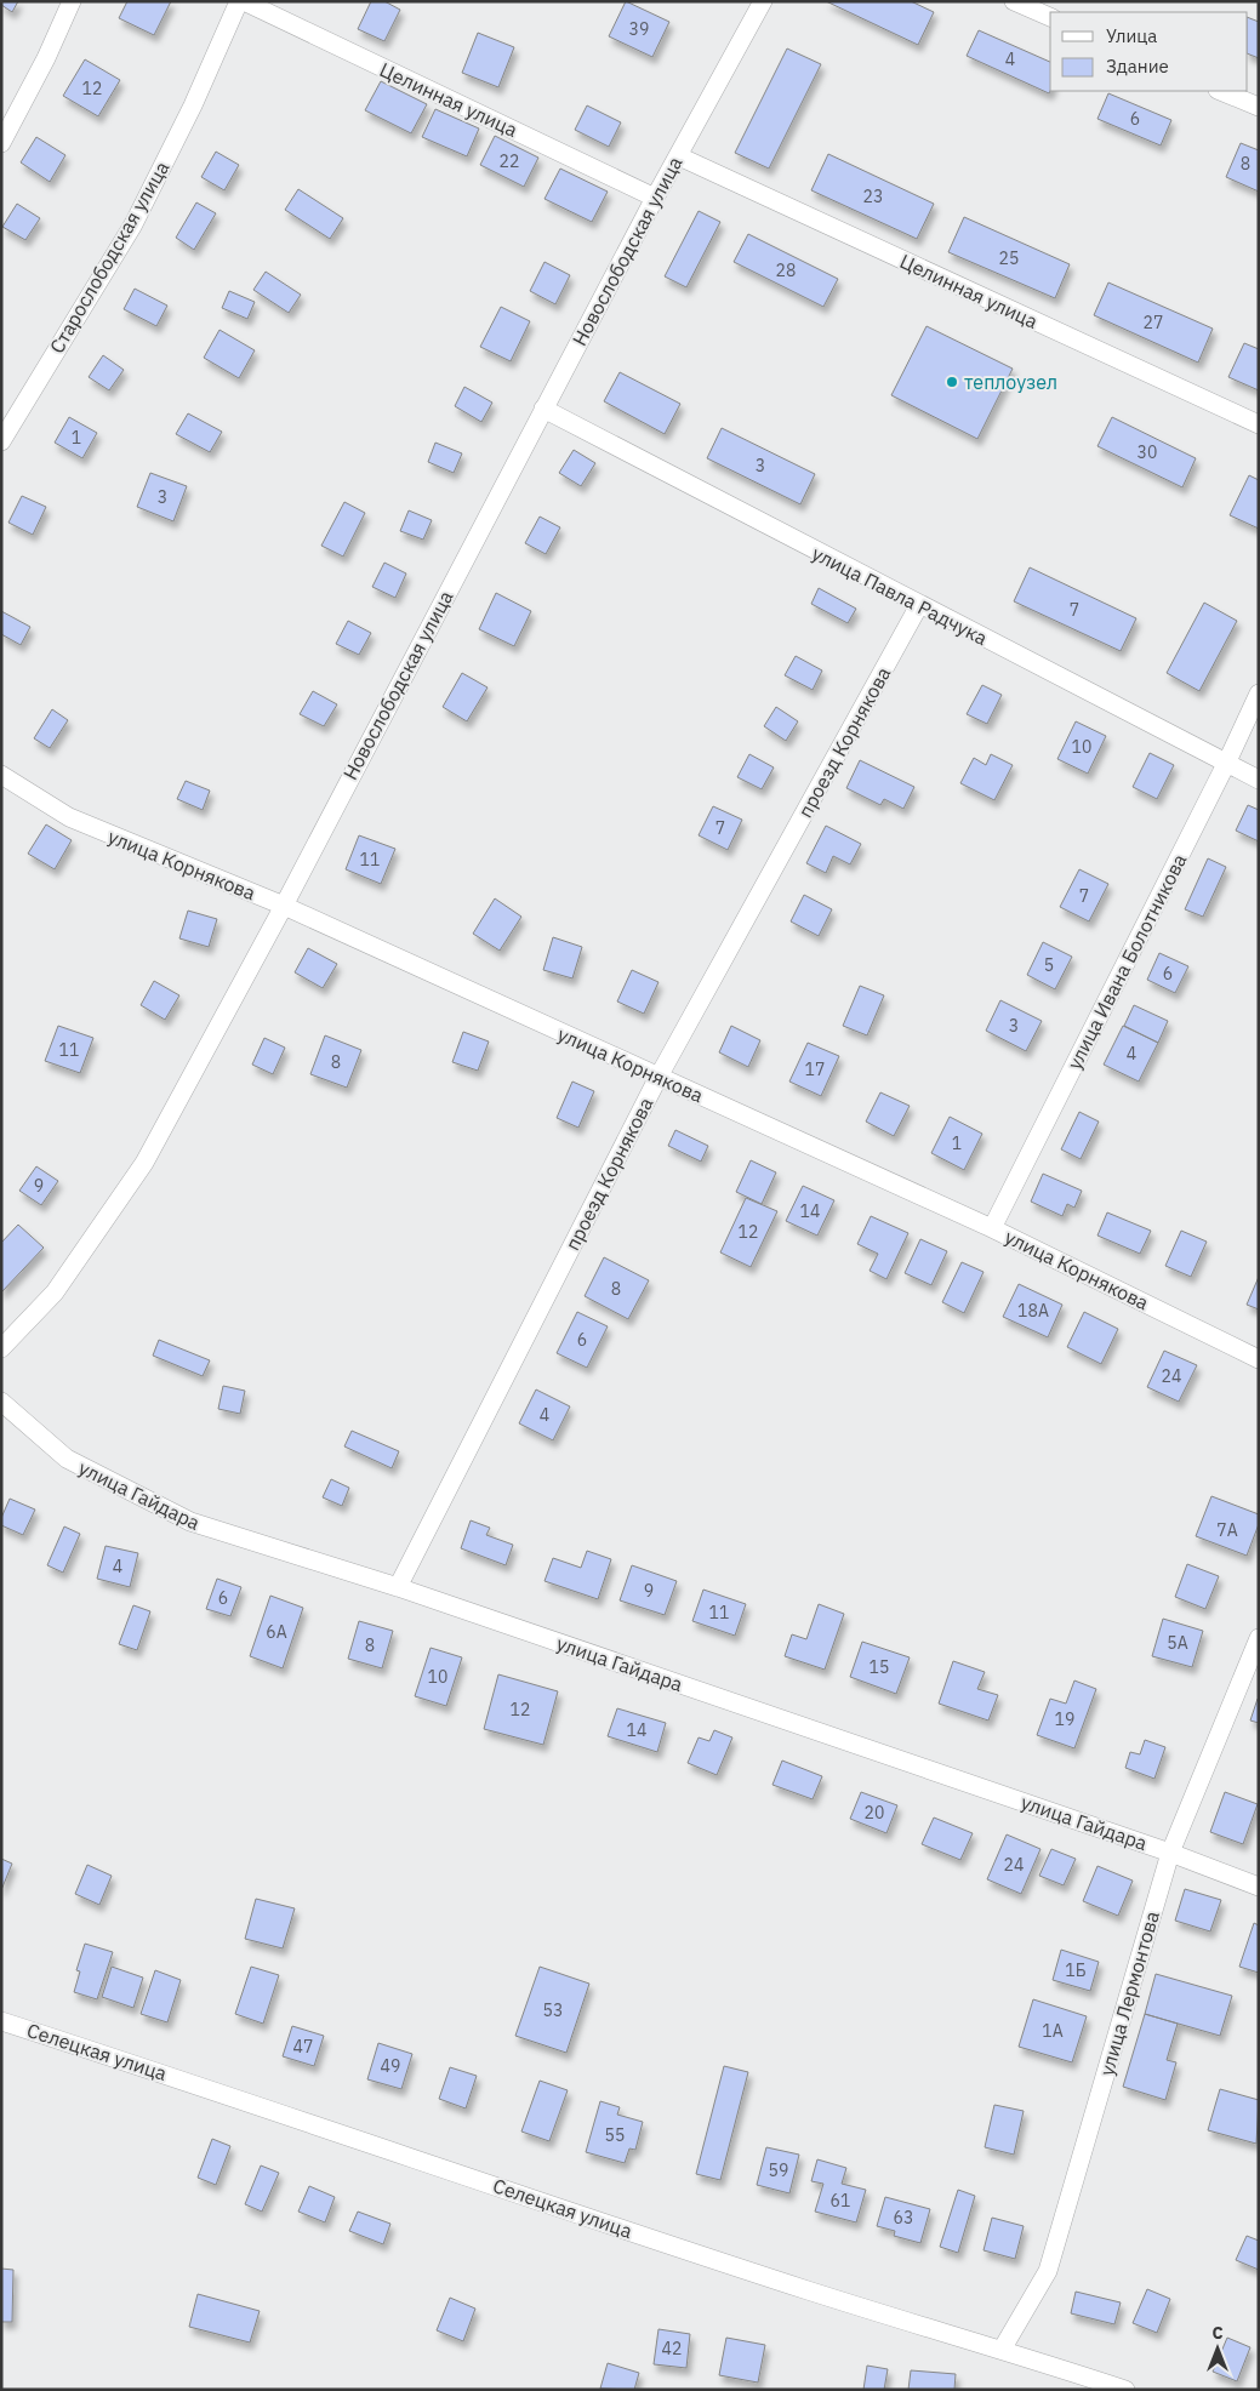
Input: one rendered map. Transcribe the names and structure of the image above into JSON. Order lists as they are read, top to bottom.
{
  "streets": {
    "street": [
      "Целинная улица",
      "Новослободская улица",
      "Старослободская улица",
      "улица Павла Радчука",
      "проезд Корнякова",
      "улица Корнякова",
      "улица Ивана Болотникова",
      "улица Гайдара",
      "улица Лермонтова",
      "Селецкая улица"
    ]
  },
  "crossings": [
    ["Целинная улица", "Новослободская улица"],
    ["Новослободская улица", "улица Павла Радчука"],
    ["Новослободская улица", "улица Корнякова"],
    ["улица Павла Радчука", "проезд Корнякова"],
    ["улица Павла Радчука", "улица Ивана Болотникова"],
    ["проезд Корнякова", "улица Корнякова"],
    ["проезд Корнякова", "улица Гайдара"],
    ["улица Корнякова", "улица Ивана Болотникова"],
    ["улица Гайдара", "улица Лермонтова"],
    ["улица Лермонтова", "Селецкая улица"]
  ],
  "places": ["теплоузел"],
  "house_numbers": [
    "39",
    "4",
    "12",
    "6",
    "22",
    "8",
    "23",
    "25",
    "28",
    "27",
    "1",
    "30",
    "3",
    "3",
    "7",
    "10",
    "7",
    "11",
    "7",
    "5",
    "6",
    "3",
    "11",
    "4",
    "8",
    "17",
    "1",
    "9",
    "14",
    "12",
    "8",
    "18А",
    "6",
    "24",
    "4",
    "7А",
    "4",
    "9",
    "6",
    "11",
    "6А",
    "5А",
    "8",
    "15",
    "10",
    "12",
    "19",
    "14",
    "20",
    "24",
    "1Б",
    "53",
    "1А",
    "47",
    "49",
    "55",
    "59",
    "61",
    "63",
    "42"
  ],
  "legend": ["Улица", "Здание"],
  "north": "top"
}
